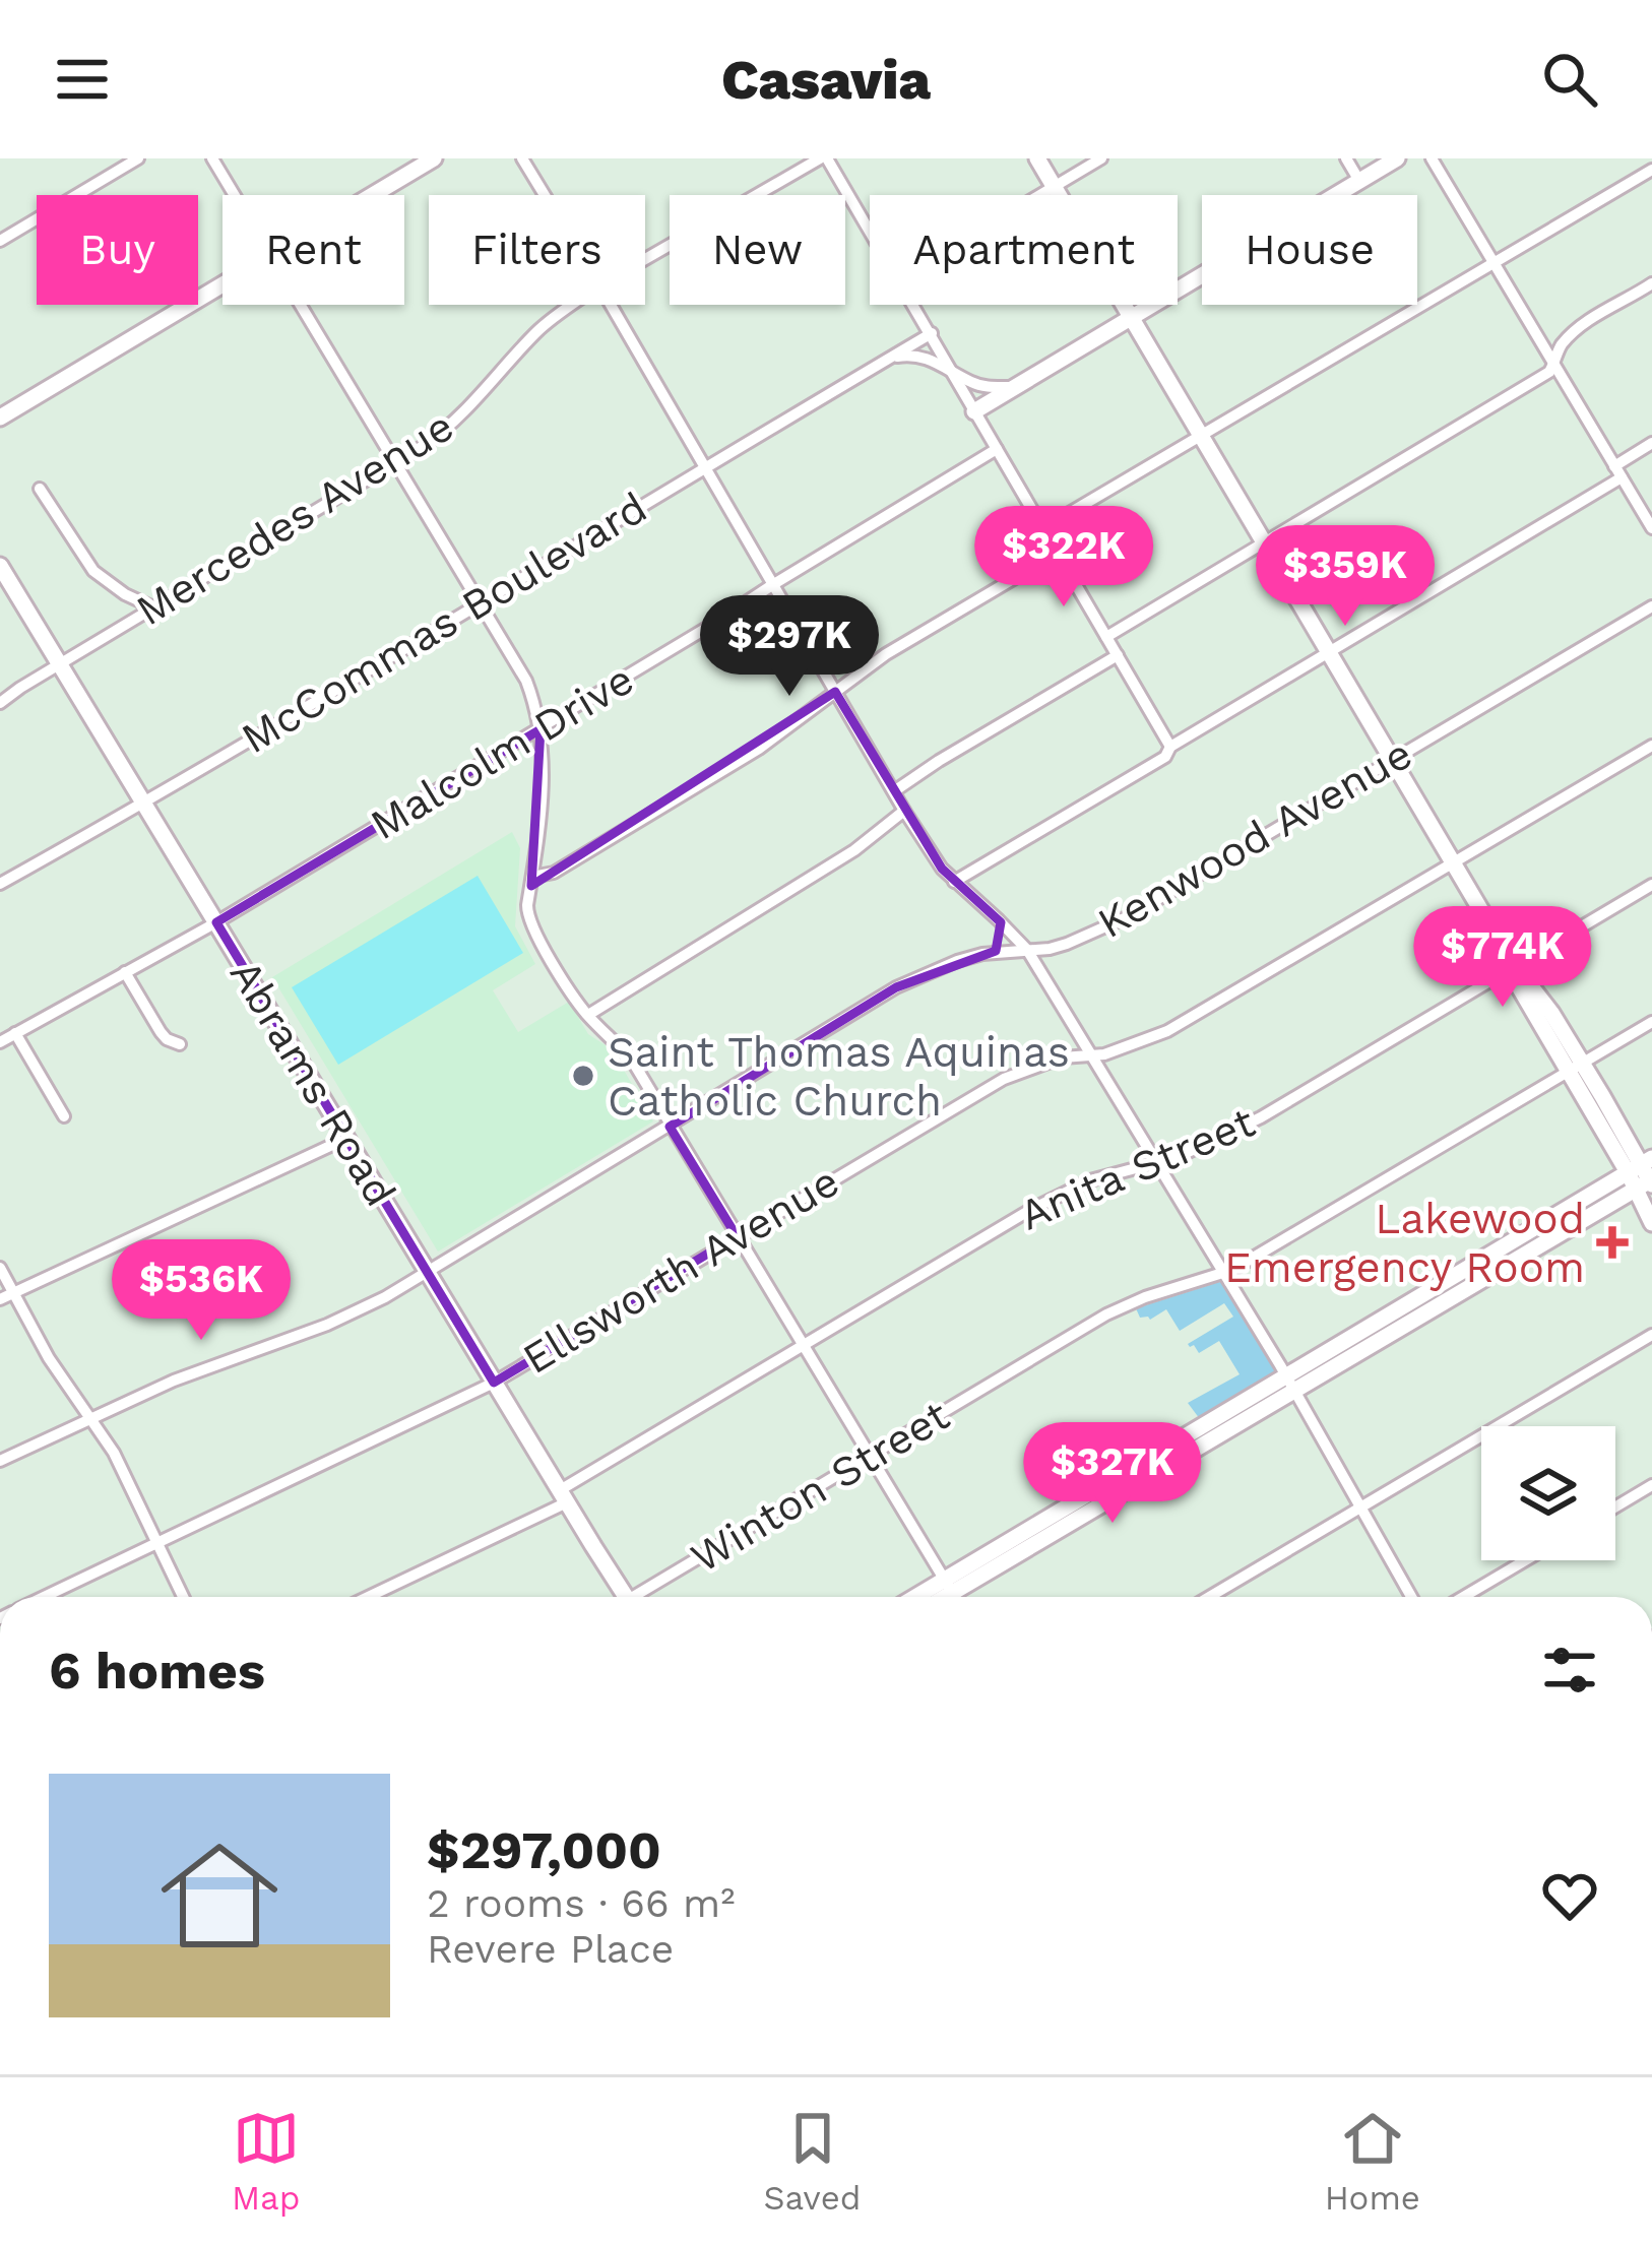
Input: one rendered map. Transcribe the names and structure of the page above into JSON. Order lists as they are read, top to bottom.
{
  "streets": {
    "main road": ["Abrams Road"],
    "street": [
      "Mercedes Avenue",
      "McCommas Boulevard",
      "Malcolm Drive",
      "Kenwood Avenue",
      "Anita Street",
      "Ellsworth Avenue",
      "Winton Street"
    ]
  },
  "crossings": [
    ["Mercedes Avenue", "Abrams Road"],
    ["McCommas Boulevard", "Abrams Road"],
    ["Malcolm Drive", "Abrams Road"],
    ["Kenwood Avenue", "Abrams Road"],
    ["Abrams Road", "Anita Street"],
    ["Abrams Road", "Ellsworth Avenue"]
  ],
  "places": {
    "other": ["Saint Thomas Aquinas Catholic Church"],
    "health": ["Lakewood Emergency Room"]
  },
  "page": {
    "header": "Casavia",
    "chip": [
      "Buy",
      "Rent",
      "Filters",
      "New",
      "Apartment",
      "House"
    ],
    "price": [
      "$322K",
      "$359K",
      "$297K",
      "$774K",
      "$536K",
      "$327K"
    ],
    "heading": "6 homes",
    "list": [
      {
        "name": "$297,000",
        "note": "2 rooms · 66 m² · Revere Place"
      }
    ],
    "tabs": ["Map", "Saved", "Home"]
  }
}
